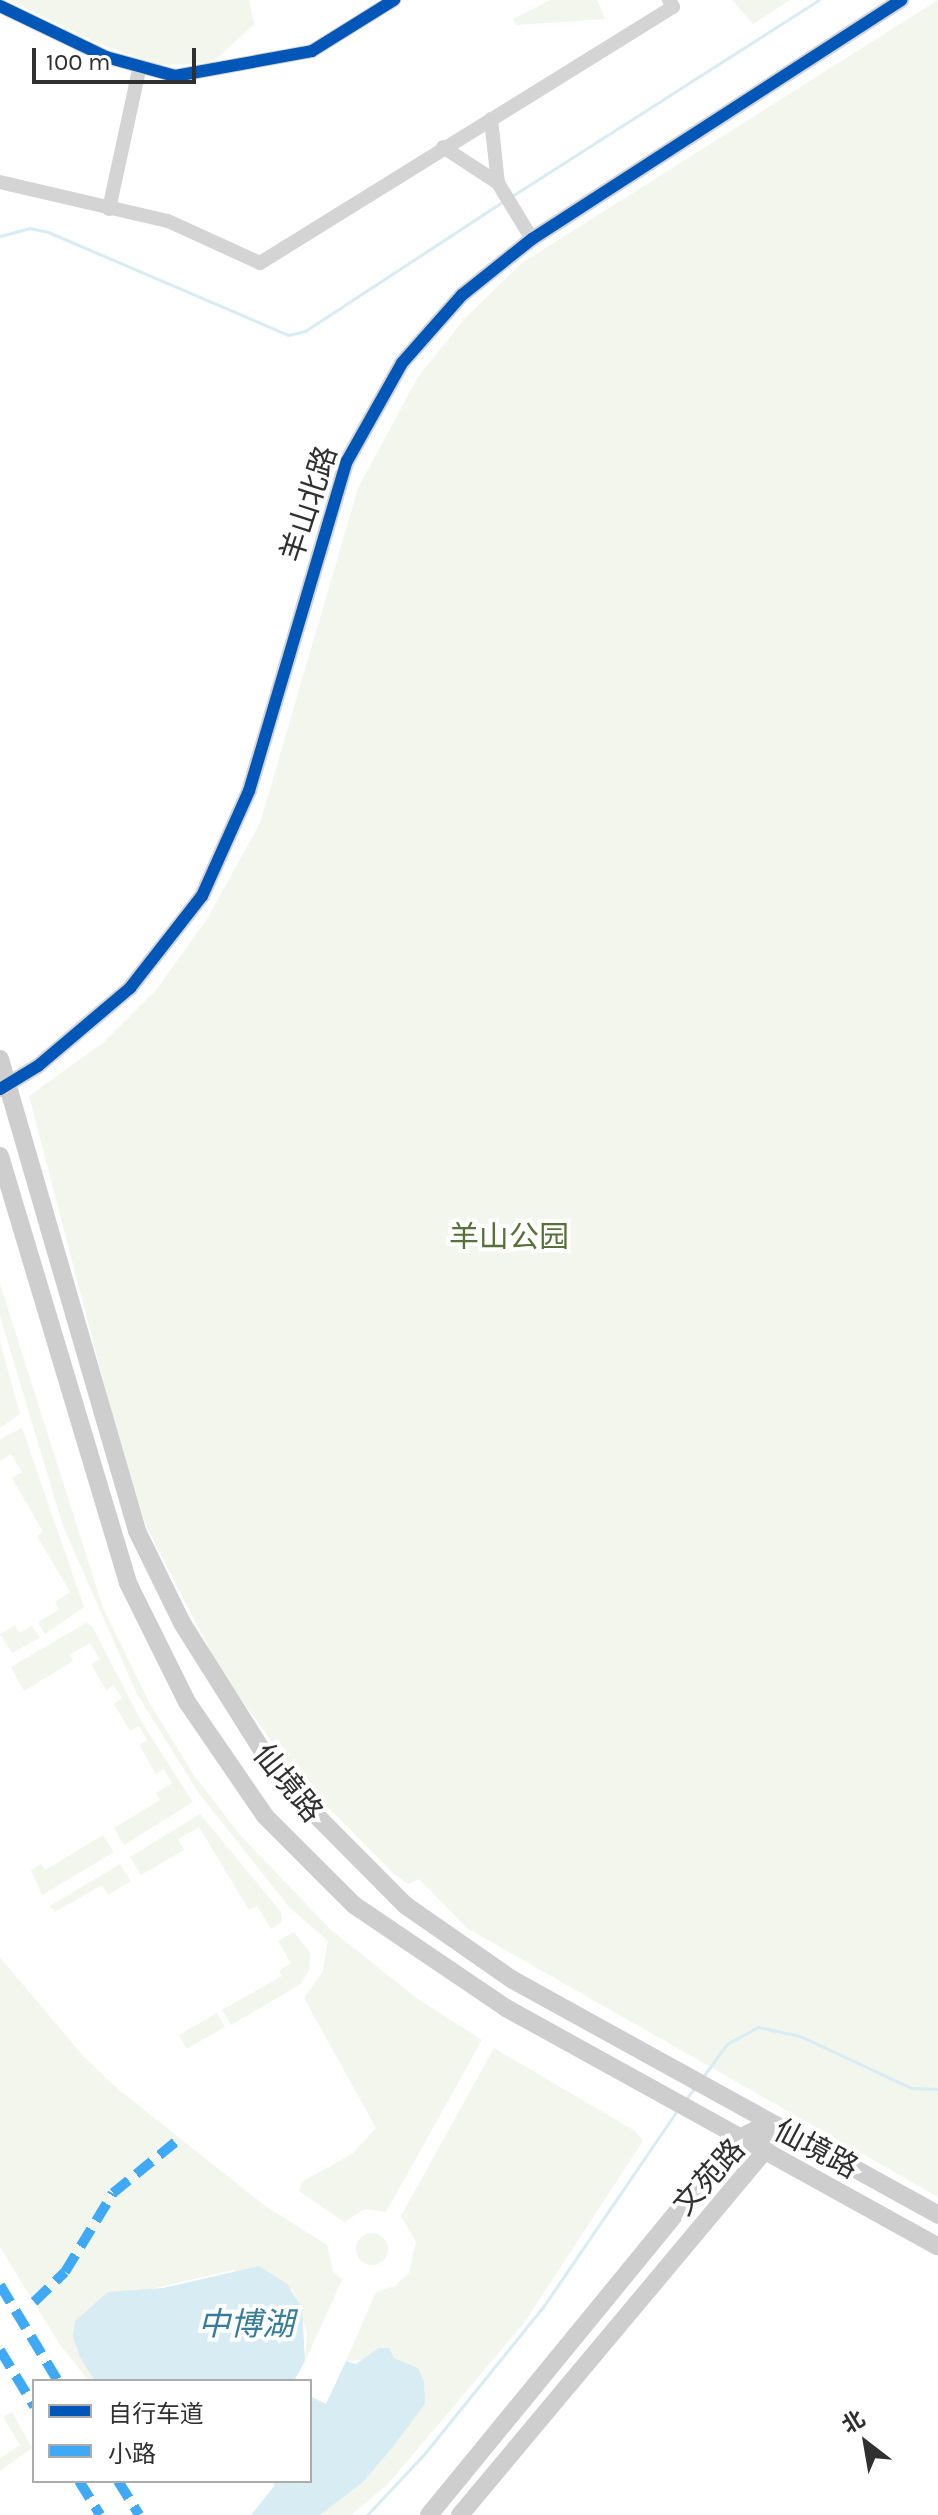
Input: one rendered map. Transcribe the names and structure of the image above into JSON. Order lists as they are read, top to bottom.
{
  "streets": {
    "main road": ["仙境路", "文苑路"],
    "street": ["羊山北路"]
  },
  "crossings": [
    ["羊山北路", "仙境路"],
    ["仙境路", "文苑路"]
  ],
  "water": ["中博湖"],
  "parks": ["羊山公园"],
  "legend": ["自行车道", "小路"],
  "scale_bar": "100 m",
  "north": "top left"
}
